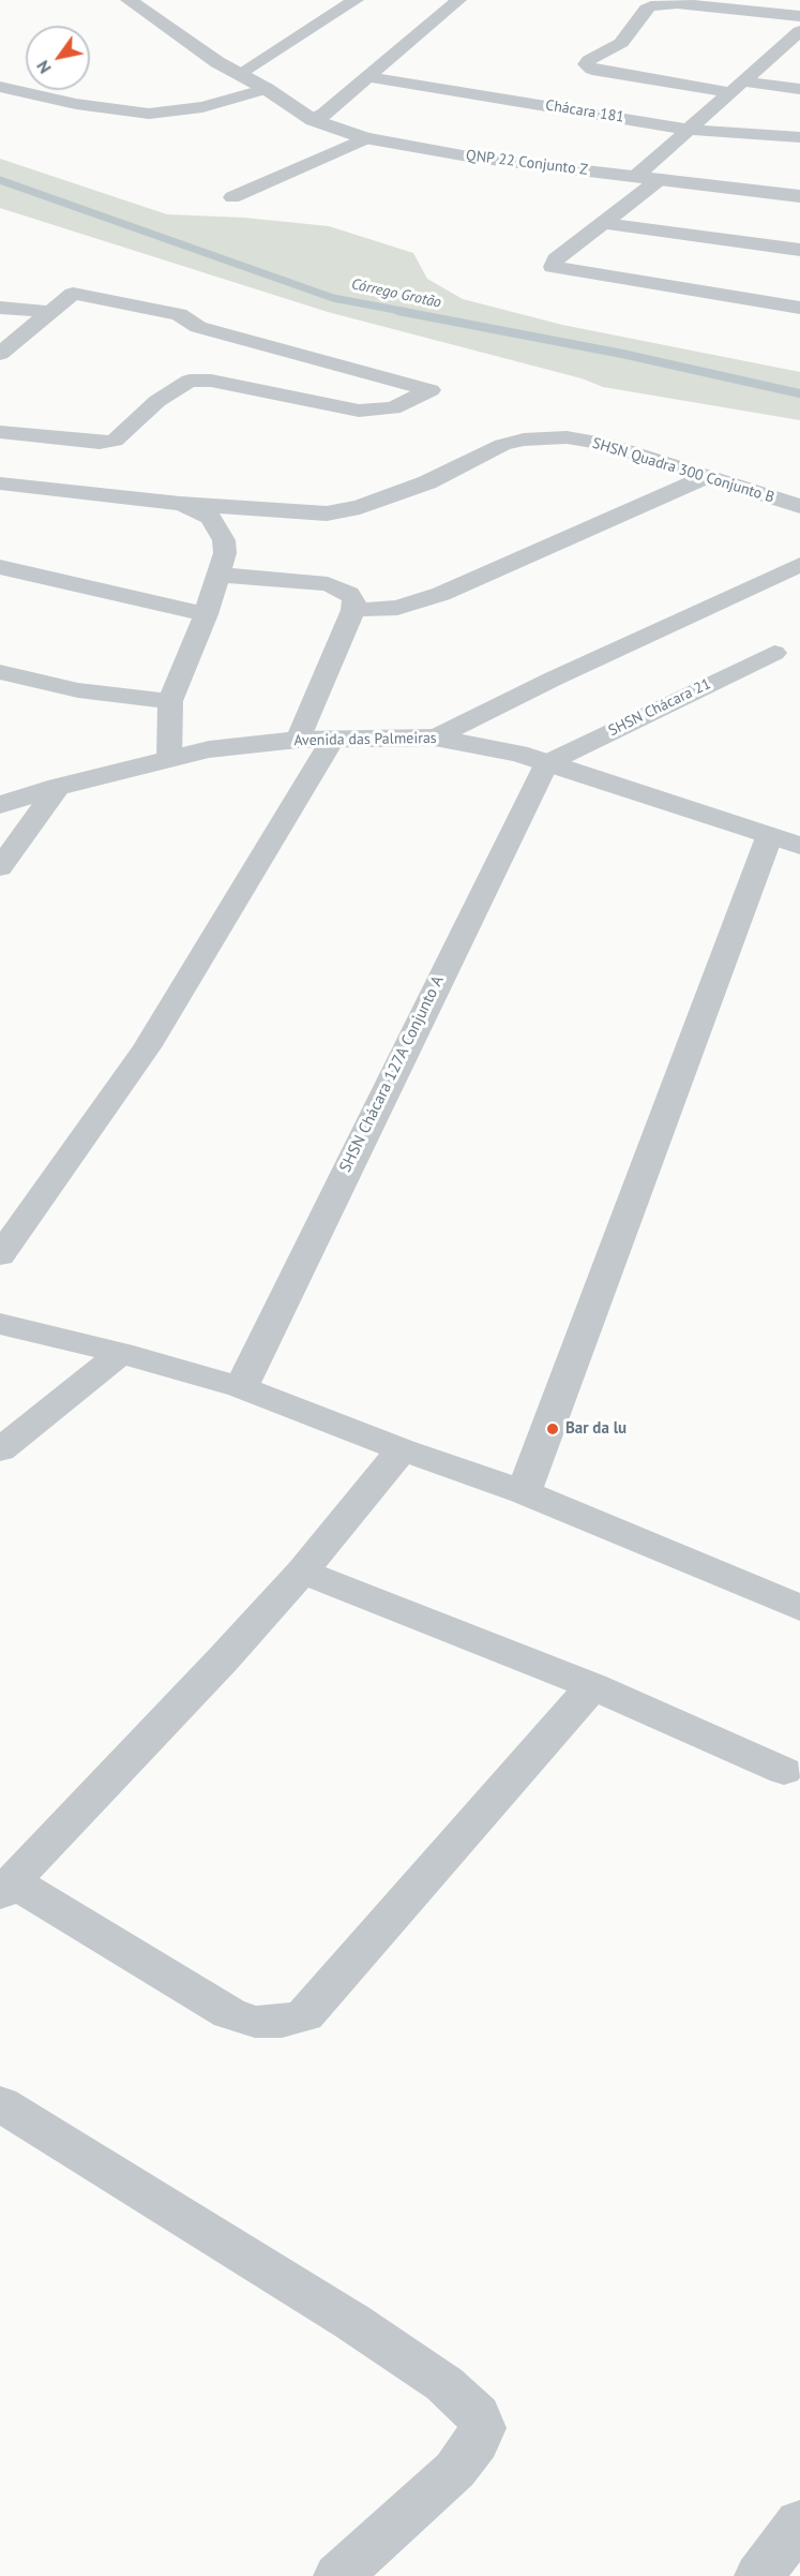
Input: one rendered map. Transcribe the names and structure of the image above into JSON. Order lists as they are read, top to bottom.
{
  "streets": {
    "street": [
      "Chácara 181",
      "QNP 22 Conjunto Z",
      "SHSN Quadra 300 Conjunto B",
      "SHSN Chácara 21",
      "Avenida das Palmeiras",
      "SHSN Chácara 127A Conjunto A"
    ]
  },
  "crossings": [
    ["SHSN Chácara 21", "Avenida das Palmeiras"],
    ["SHSN Chácara 21", "SHSN Chácara 127A Conjunto A"],
    ["Avenida das Palmeiras", "SHSN Chácara 127A Conjunto A"]
  ],
  "water": ["Córrego Grotão"],
  "places": ["Bar da lu"],
  "north": "bottom left"
}
